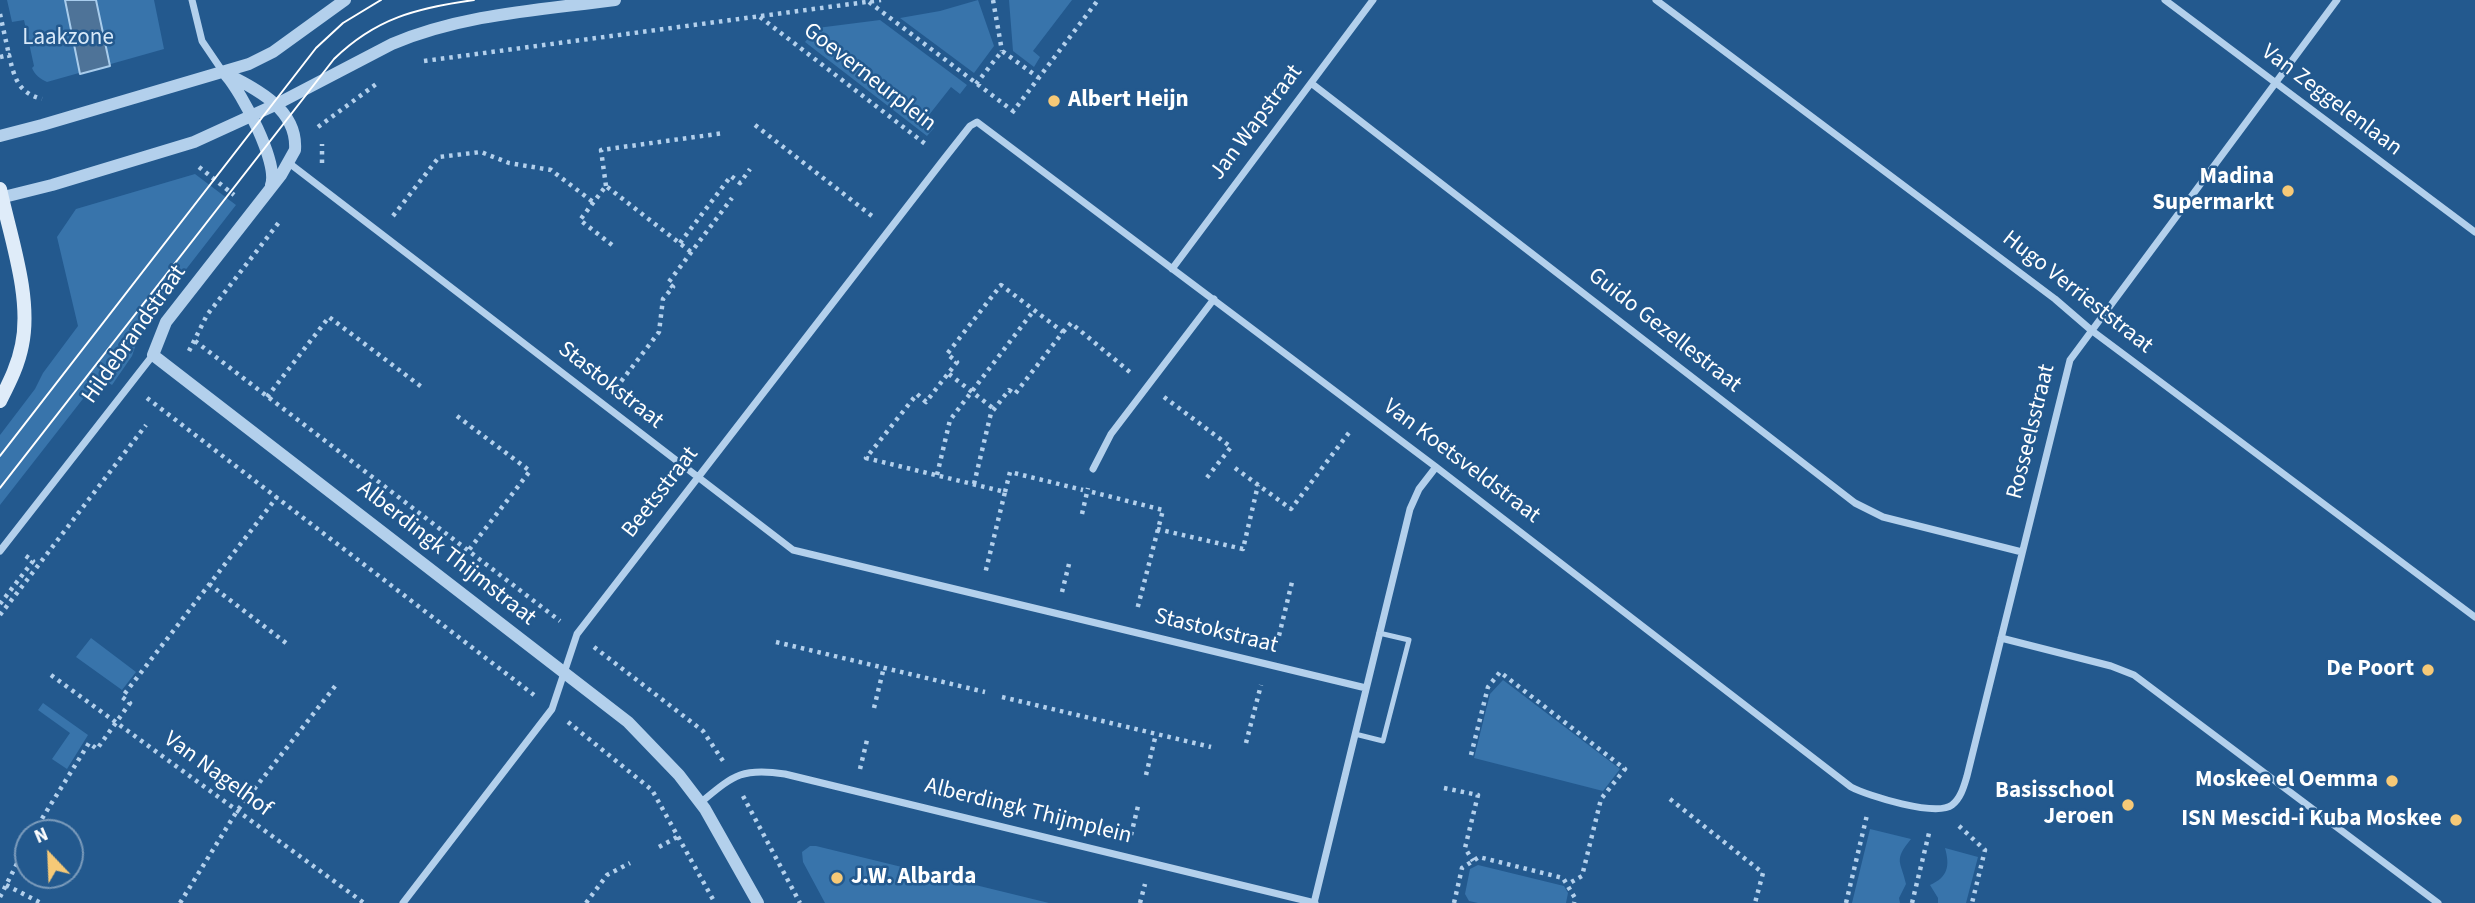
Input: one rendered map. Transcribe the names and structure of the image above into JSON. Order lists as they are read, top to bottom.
{
  "streets": {
    "street": [
      "Van Zeggelenlaan",
      "Jan Wapstraat",
      "Hugo Verrieststraat",
      "Guido Gezellestraat",
      "Hildebrandstraat",
      "Stastokstraat",
      "Rosseelsstraat",
      "Van Koetsveldstraat",
      "Beetsstraat",
      "Alberdingk Thijmstraat",
      "Alberdingk Thijmplein"
    ],
    "path": ["Goeverneurplein", "Van Nagelhof"]
  },
  "crossings": [
    ["Goeverneurplein", "Beetsstraat"],
    ["Van Zeggelenlaan", "Rosseelsstraat"],
    ["Jan Wapstraat", "Guido Gezellestraat"],
    ["Jan Wapstraat", "Van Koetsveldstraat"],
    ["Hugo Verrieststraat", "Rosseelsstraat"],
    ["Guido Gezellestraat", "Rosseelsstraat"],
    ["Hildebrandstraat", "Stastokstraat"],
    ["Hildebrandstraat", "Alberdingk Thijmstraat"],
    ["Stastokstraat", "Beetsstraat"],
    ["Rosseelsstraat", "Van Koetsveldstraat"],
    ["Van Koetsveldstraat", "Beetsstraat"],
    ["Beetsstraat", "Alberdingk Thijmstraat"],
    ["Alberdingk Thijmstraat", "Alberdingk Thijmplein"]
  ],
  "parks": ["Laakzone"],
  "places": [
    "Albert Heijn",
    "Madina Supermarkt",
    "De Poort",
    "Moskee el Oemma",
    "Basisschool Jeroen",
    "ISN Mescid-i Kuba Moskee",
    "J.W. Albarda"
  ],
  "north": "top left"
}
